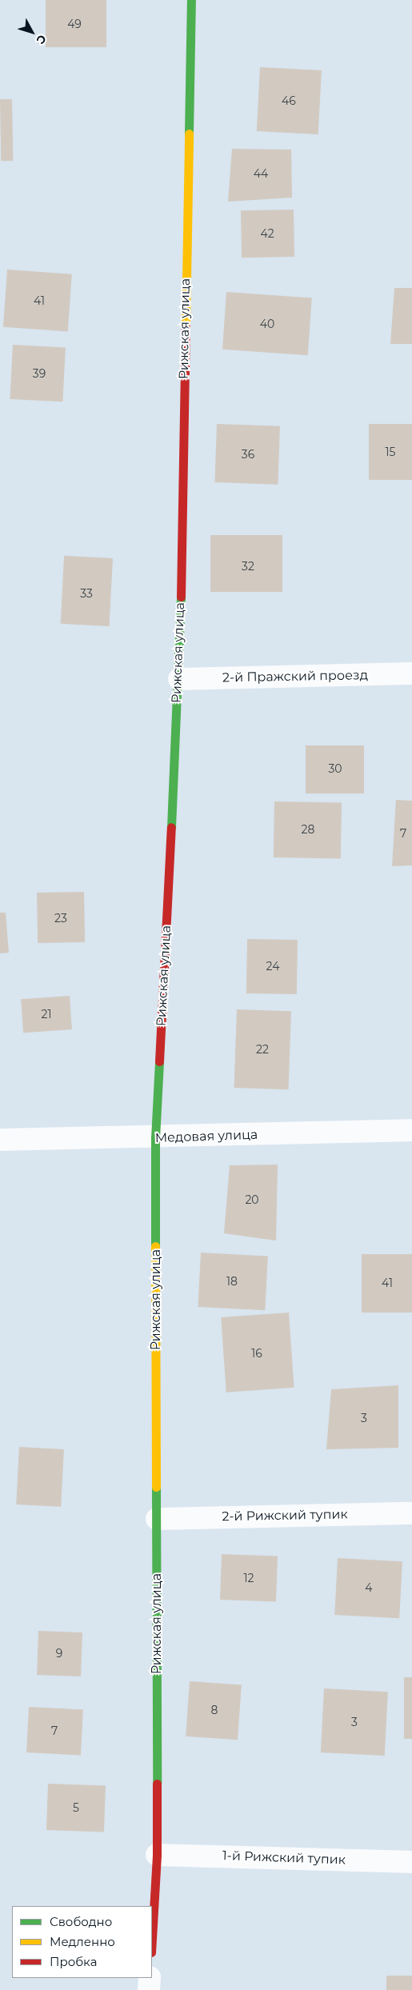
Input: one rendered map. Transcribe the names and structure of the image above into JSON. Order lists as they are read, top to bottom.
{
  "streets": {
    "street": [
      "Рижская улица",
      "2-й Пражский проезд",
      "Медовая улица",
      "2-й Рижский тупик",
      "1-й Рижский тупик"
    ]
  },
  "crossings": [
    ["Рижская улица", "2-й Пражский проезд"],
    ["Рижская улица", "Медовая улица"],
    ["Рижская улица", "2-й Рижский тупик"],
    ["Рижская улица", "1-й Рижский тупик"]
  ],
  "house_numbers": [
    "49",
    "46",
    "44",
    "42",
    "41",
    "40",
    "39",
    "15",
    "36",
    "32",
    "33",
    "30",
    "28",
    "7",
    "23",
    "24",
    "21",
    "22",
    "20",
    "18",
    "41",
    "16",
    "3",
    "12",
    "4",
    "9",
    "8",
    "3",
    "7",
    "5"
  ],
  "legend": ["Свободно", "Медленно", "Пробка"],
  "north": "bottom right"
}
